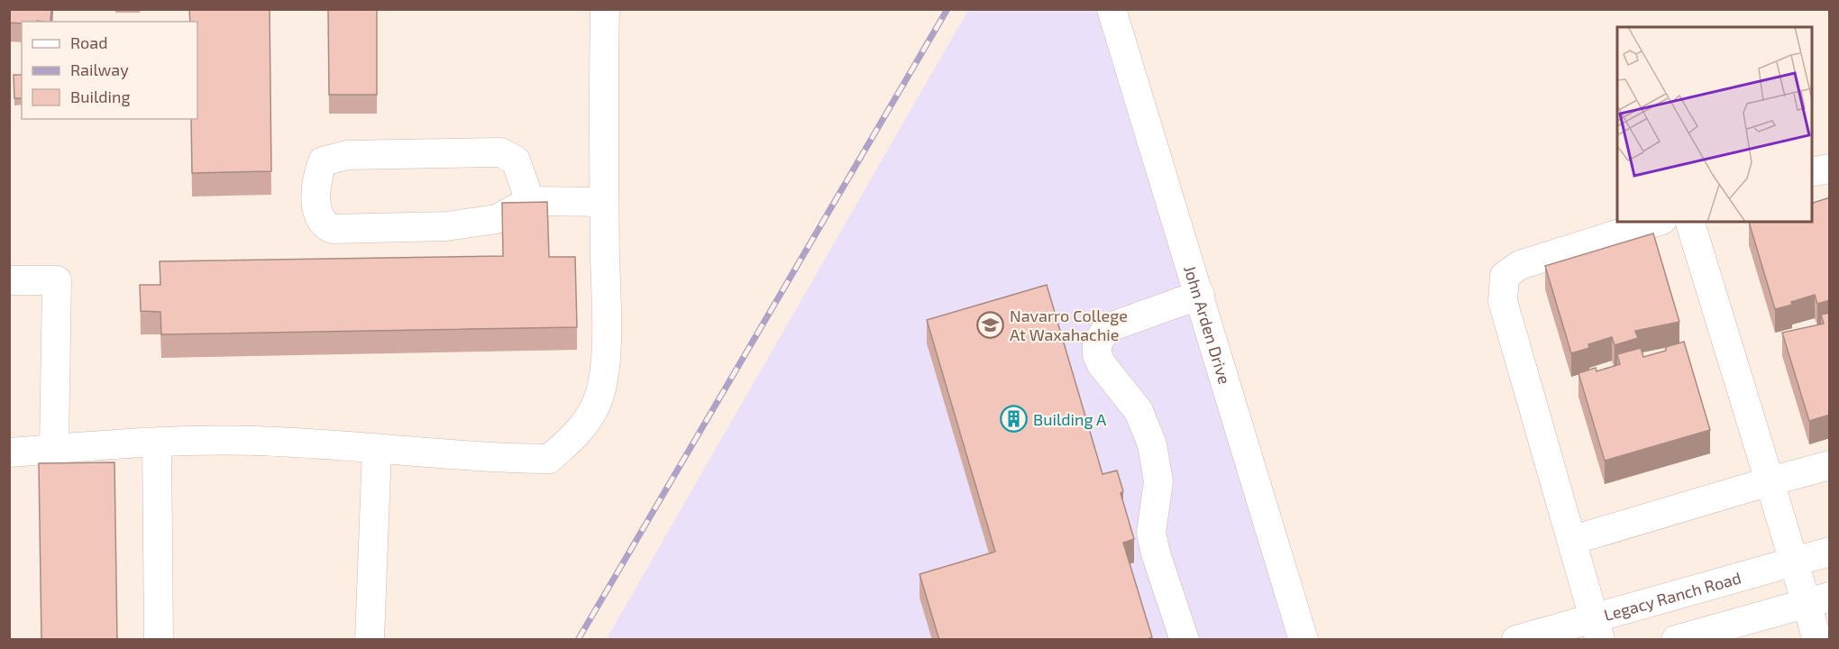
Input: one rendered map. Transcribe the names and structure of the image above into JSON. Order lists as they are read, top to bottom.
{
  "streets": {
    "street": ["John Arden Drive", "Legacy Ranch Road"]
  },
  "places": {
    "school or university": ["Navarro College At Waxahachie"],
    "building": ["Building A"]
  },
  "legend": ["Road", "Railway", "Building"]
}
